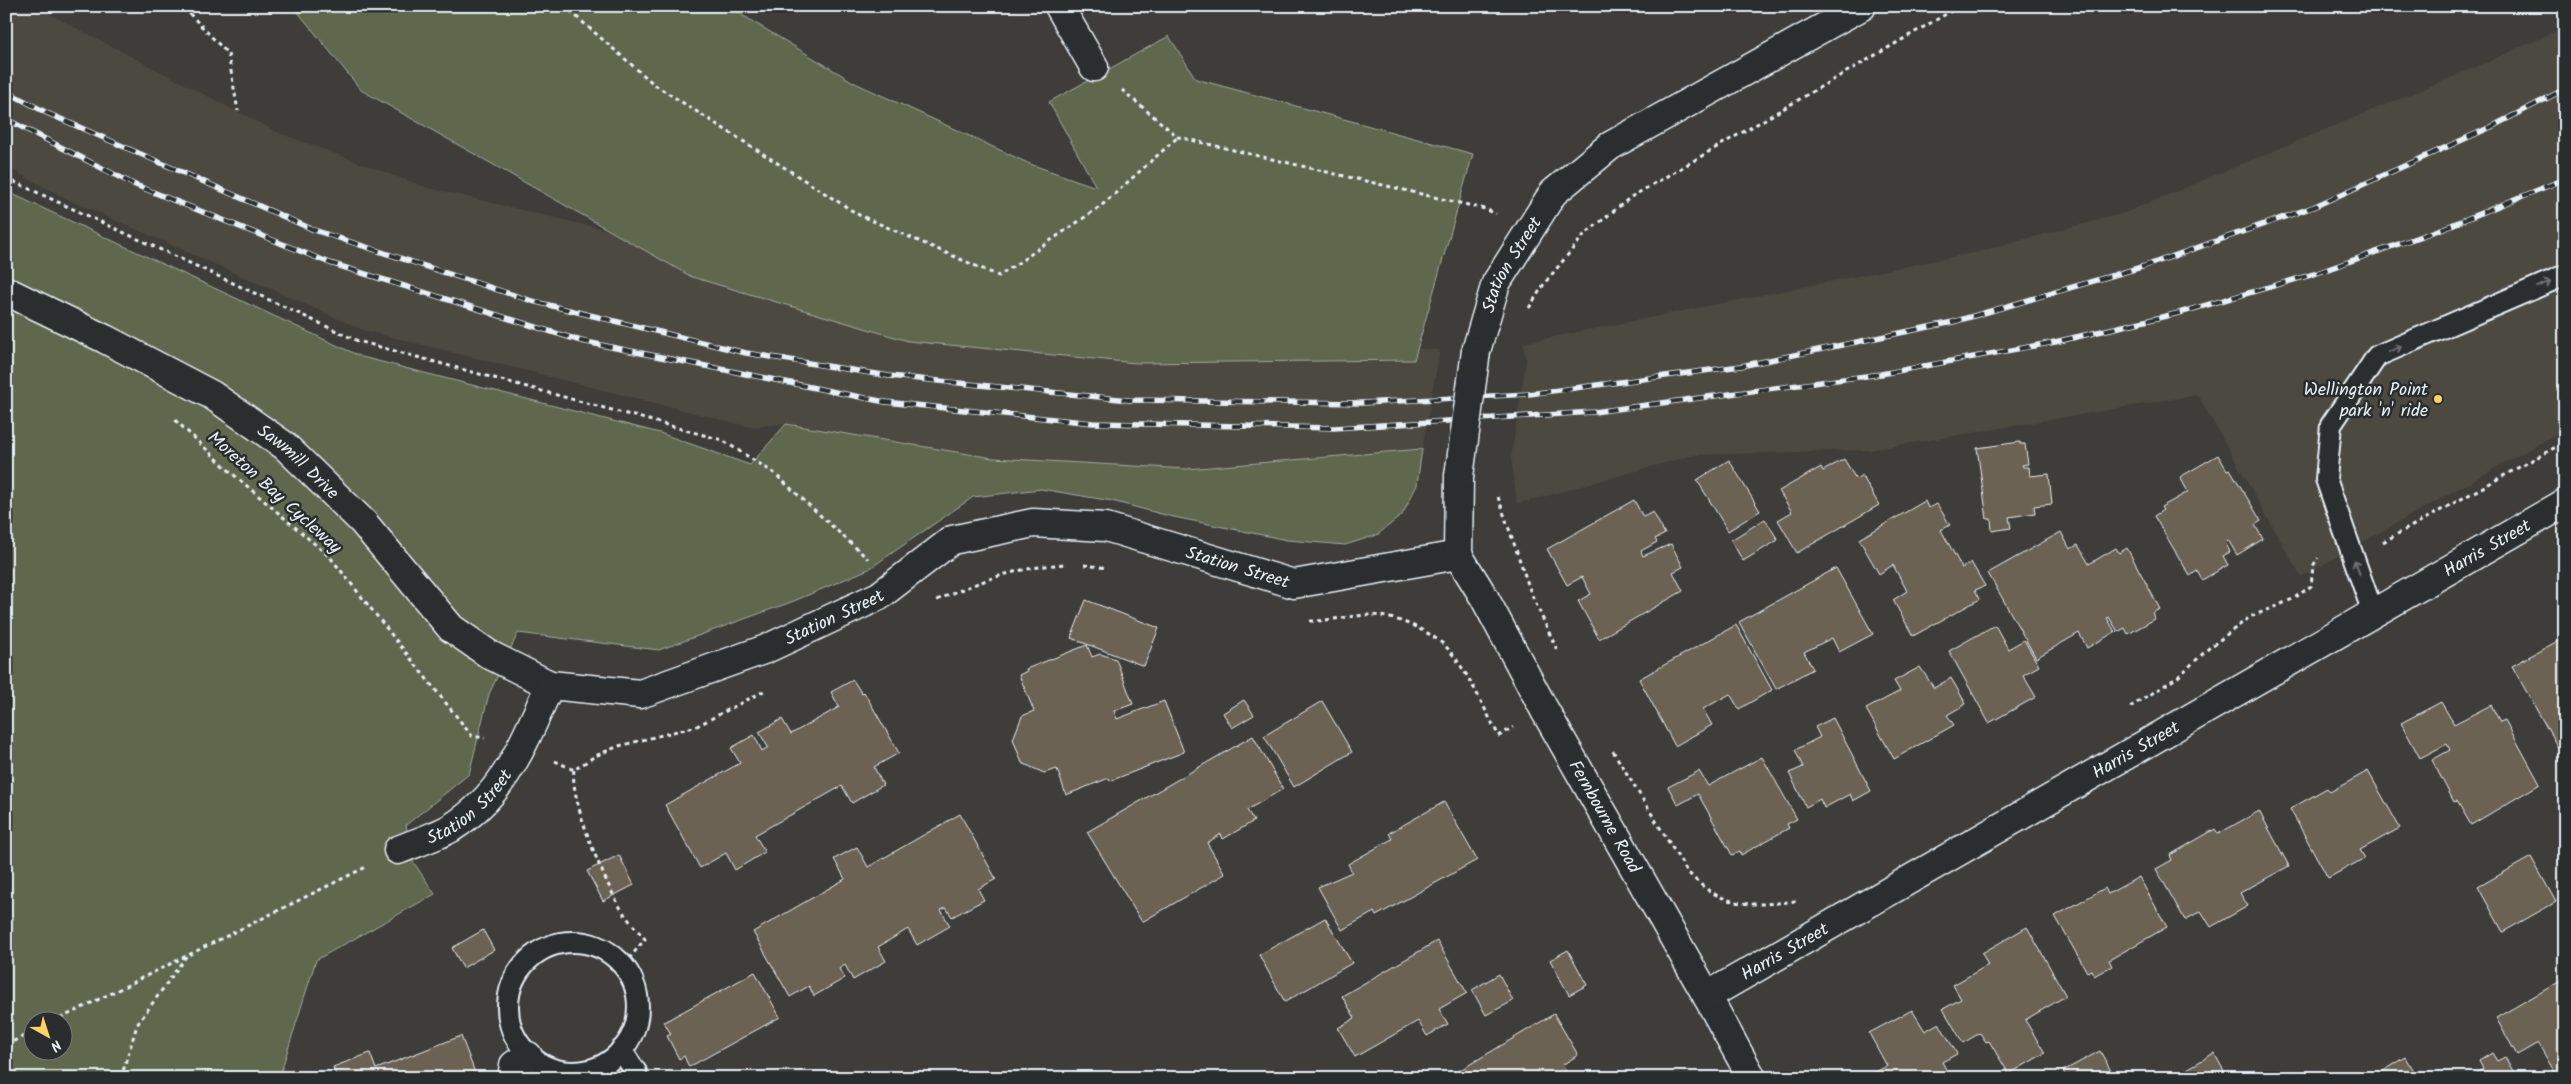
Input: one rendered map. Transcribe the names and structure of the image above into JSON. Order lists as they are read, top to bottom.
{
  "streets": {
    "street": [
      "Station Street",
      "Sawmill Drive",
      "Harris Street",
      "Fernbourne Road"
    ],
    "path": ["Moreton Bay Cycleway"]
  },
  "crossings": [
    ["Station Street", "Sawmill Drive"],
    ["Station Street", "Fernbourne Road"],
    ["Harris Street", "Fernbourne Road"]
  ],
  "places": ["Wellington Point park 'n' ride"],
  "north": "bottom right"
}
